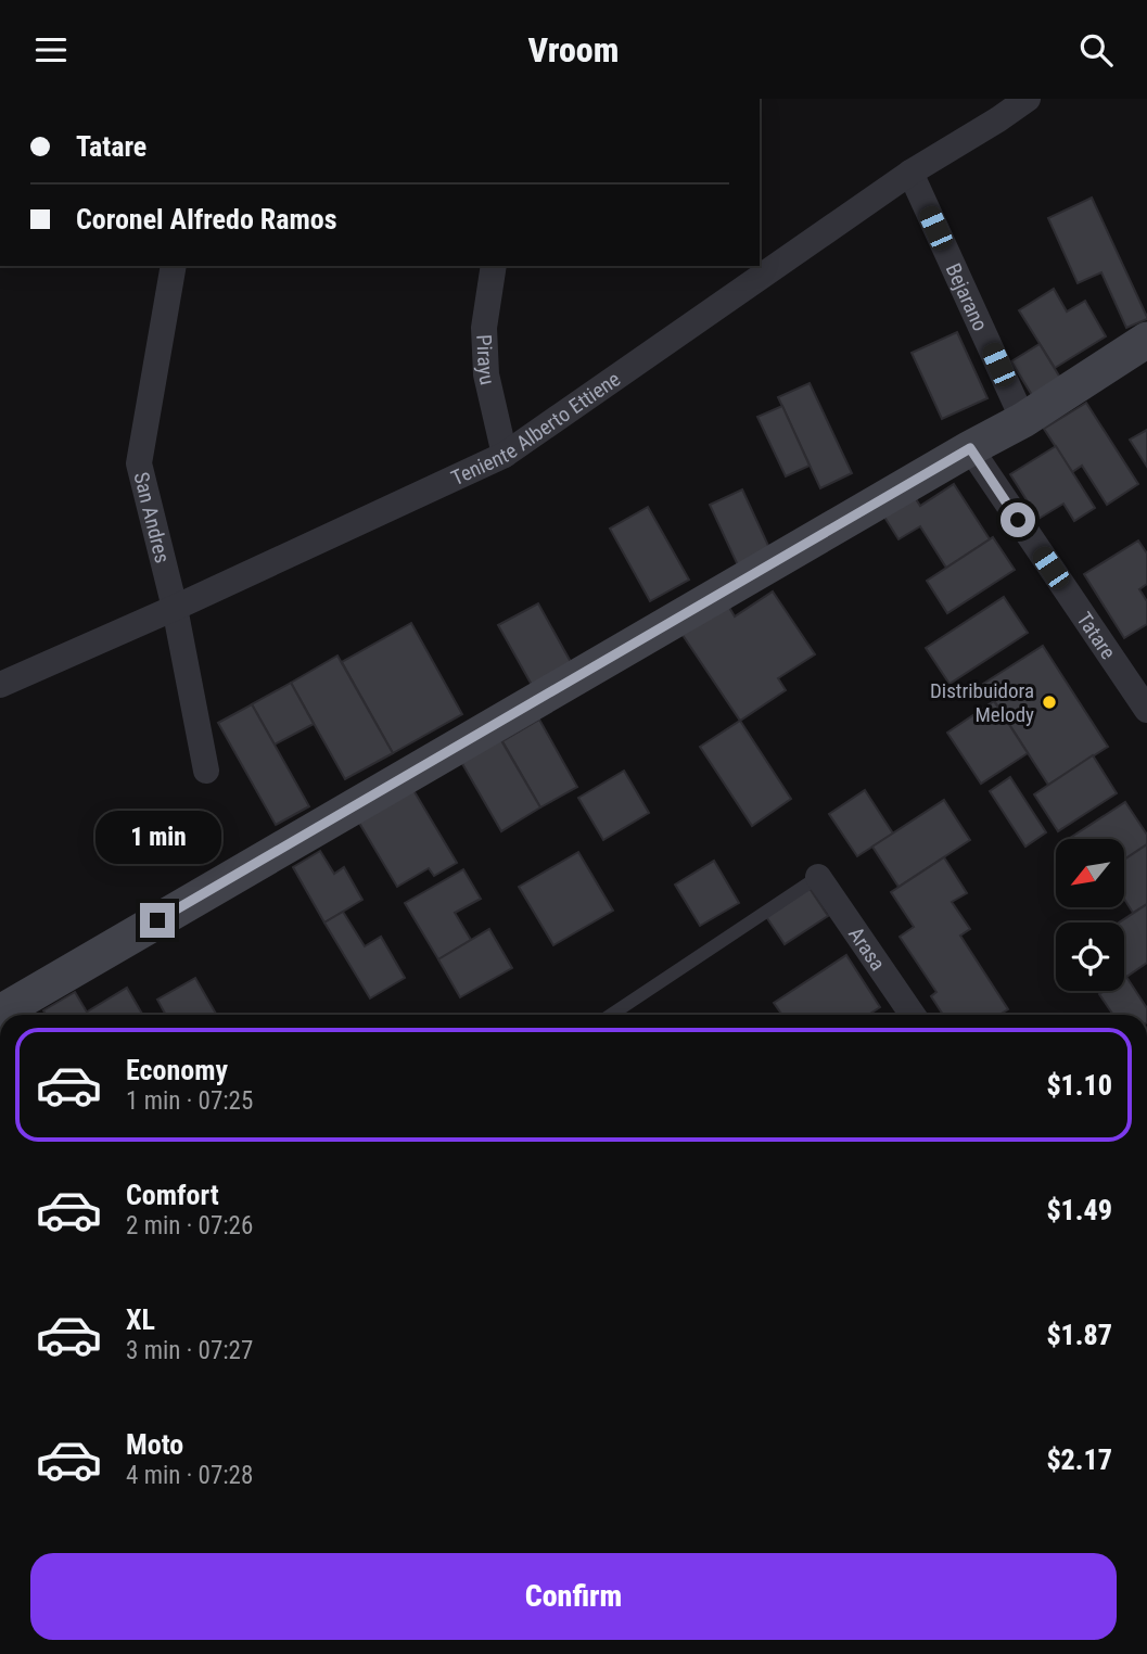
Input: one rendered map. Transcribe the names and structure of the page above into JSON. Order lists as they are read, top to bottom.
{
  "streets": {
    "street": [
      "Bejarano",
      "Pirayu",
      "Teniente Alberto Ettiene",
      "San Andres",
      "Tatare",
      "Arasa"
    ]
  },
  "crossings": [
    ["Bejarano", "Teniente Alberto Ettiene"],
    ["Pirayu", "Teniente Alberto Ettiene"],
    ["Teniente Alberto Ettiene", "San Andres"]
  ],
  "places": ["Distribuidora Melody"],
  "north": "bottom left",
  "page": {
    "header": "Vroom",
    "banner": ["Tatare", "Coronel Alfredo Ramos"],
    "bubble": "1 min",
    "list": [
      {
        "name": "Economy",
        "note": "1 min · 07:25",
        "value": "$1.10"
      },
      {
        "name": "Comfort",
        "note": "2 min · 07:26",
        "value": "$1.49"
      },
      {
        "name": "XL",
        "note": "3 min · 07:27",
        "value": "$1.87"
      },
      {
        "name": "Moto",
        "note": "4 min · 07:28",
        "value": "$2.17"
      }
    ],
    "buttons": "Confirm"
  }
}
